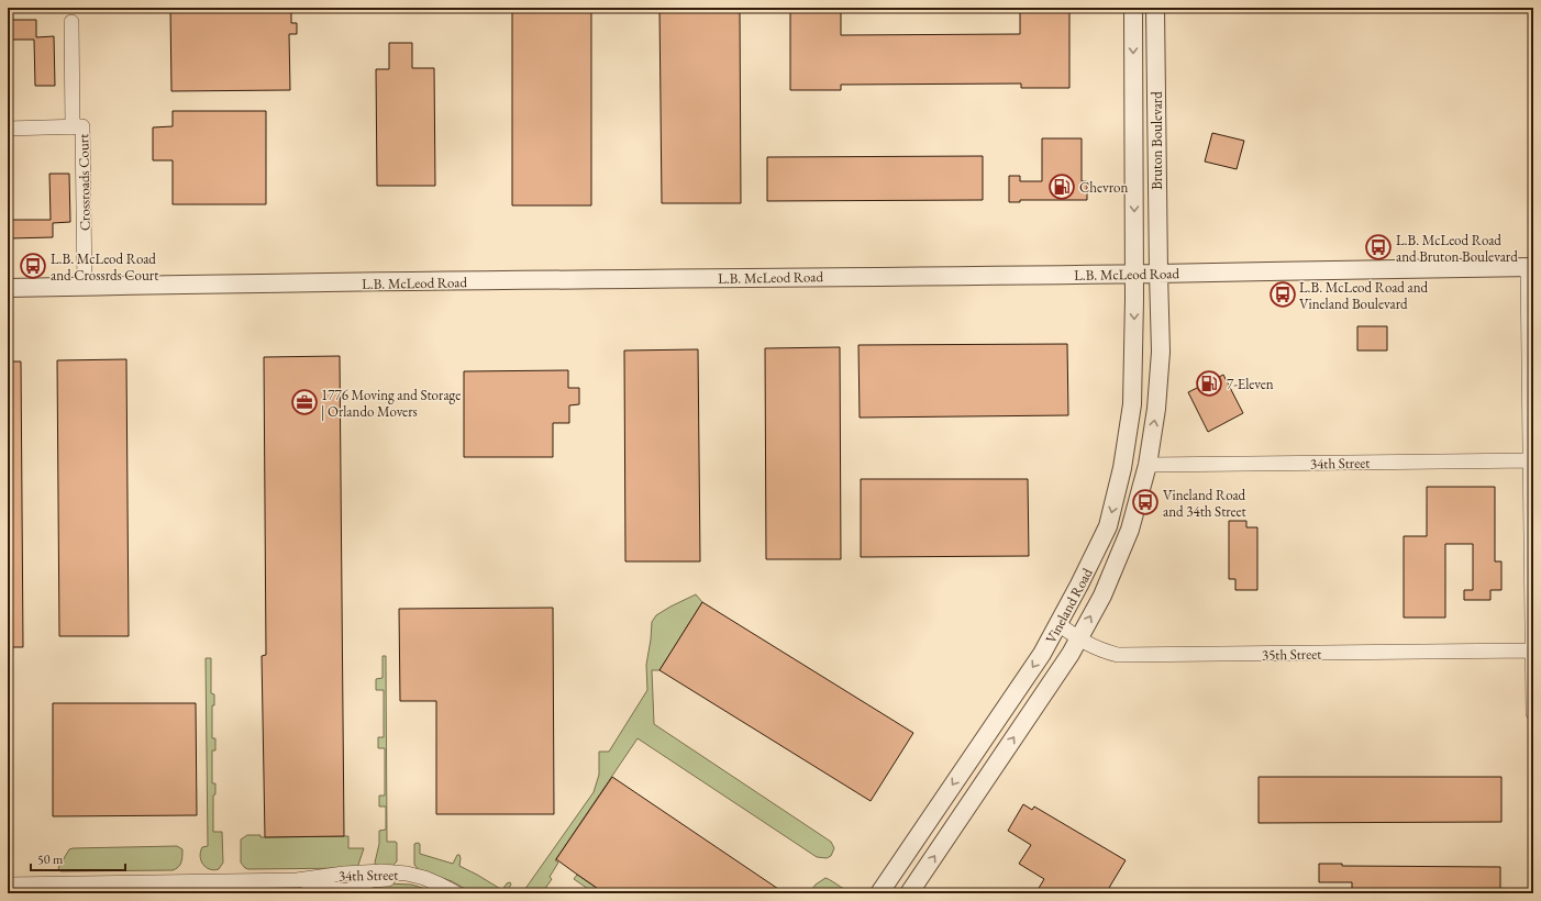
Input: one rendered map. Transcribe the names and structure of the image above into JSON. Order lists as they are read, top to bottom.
{
  "streets": {
    "street": [
      "Bruton Boulevard",
      "Crossroads Court",
      "L.B. McLeod Road",
      "34th Street",
      "Vineland Road",
      "35th Street"
    ]
  },
  "crossings": [
    ["Bruton Boulevard", "L.B. McLeod Road"],
    ["Bruton Boulevard", "Vineland Road"],
    ["Crossroads Court", "L.B. McLeod Road"],
    ["L.B. McLeod Road", "Vineland Road"],
    ["34th Street", "Vineland Road"],
    ["Vineland Road", "35th Street"]
  ],
  "places": {
    "fuel station": ["Chevron", "7-Eleven"],
    "bus stop": [
      "L.B. McLeod Road and Bruton Boulevard",
      "L.B. McLeod Road and Crossrds Court",
      "L.B. McLeod Road and Vineland Boulevard",
      "Vineland Road and 34th Street"
    ],
    "office": ["1776 Moving and Storage | Orlando Movers"]
  },
  "scale_bar": "50 m"
}
